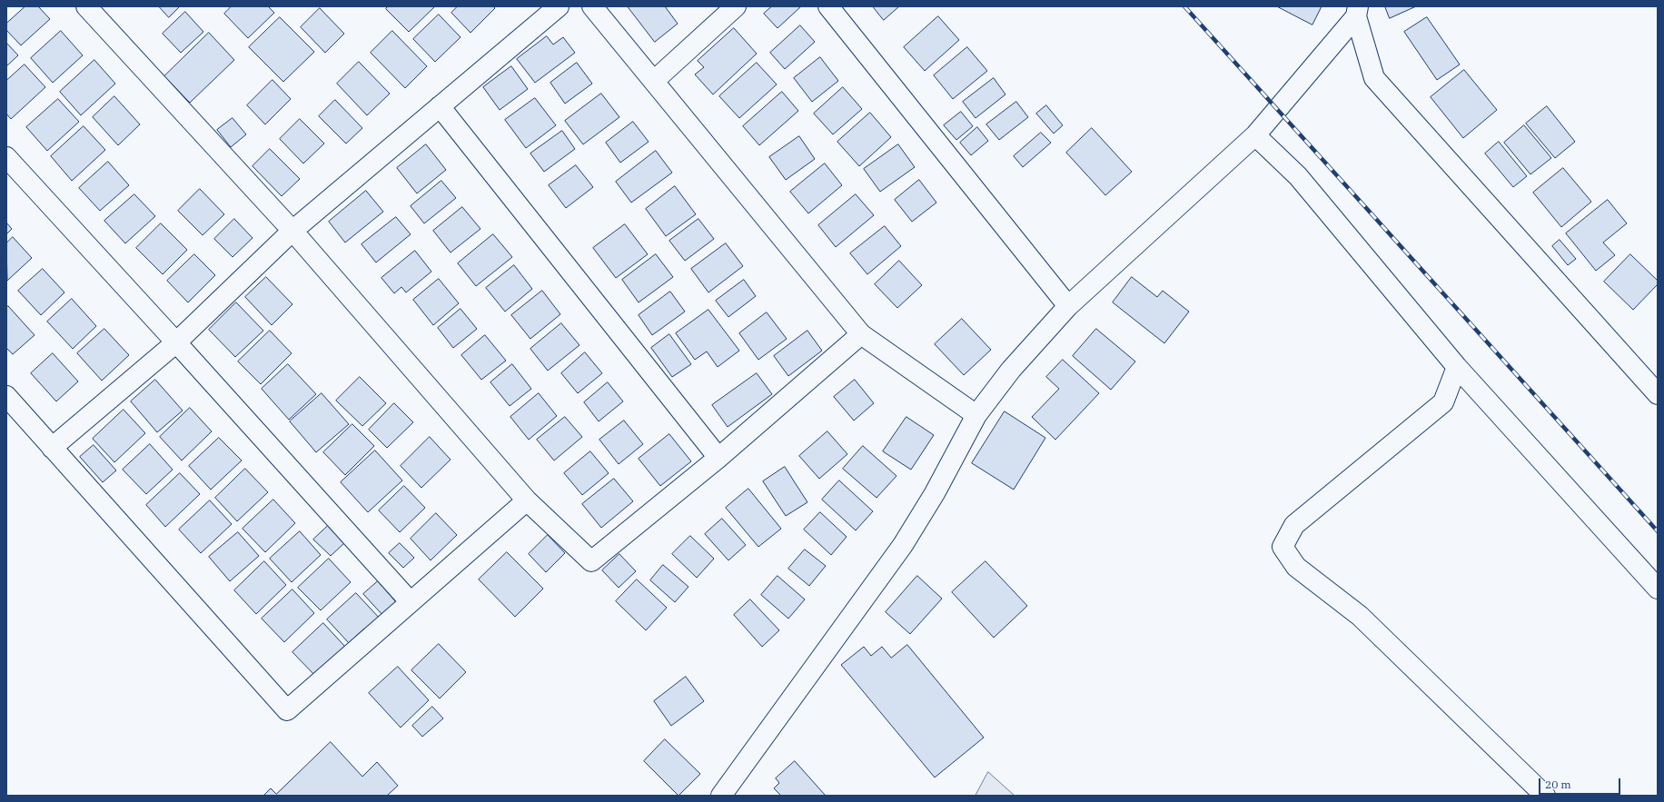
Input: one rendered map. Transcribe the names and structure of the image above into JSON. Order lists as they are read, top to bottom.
{
  "scale_bar": "20 m"
}
